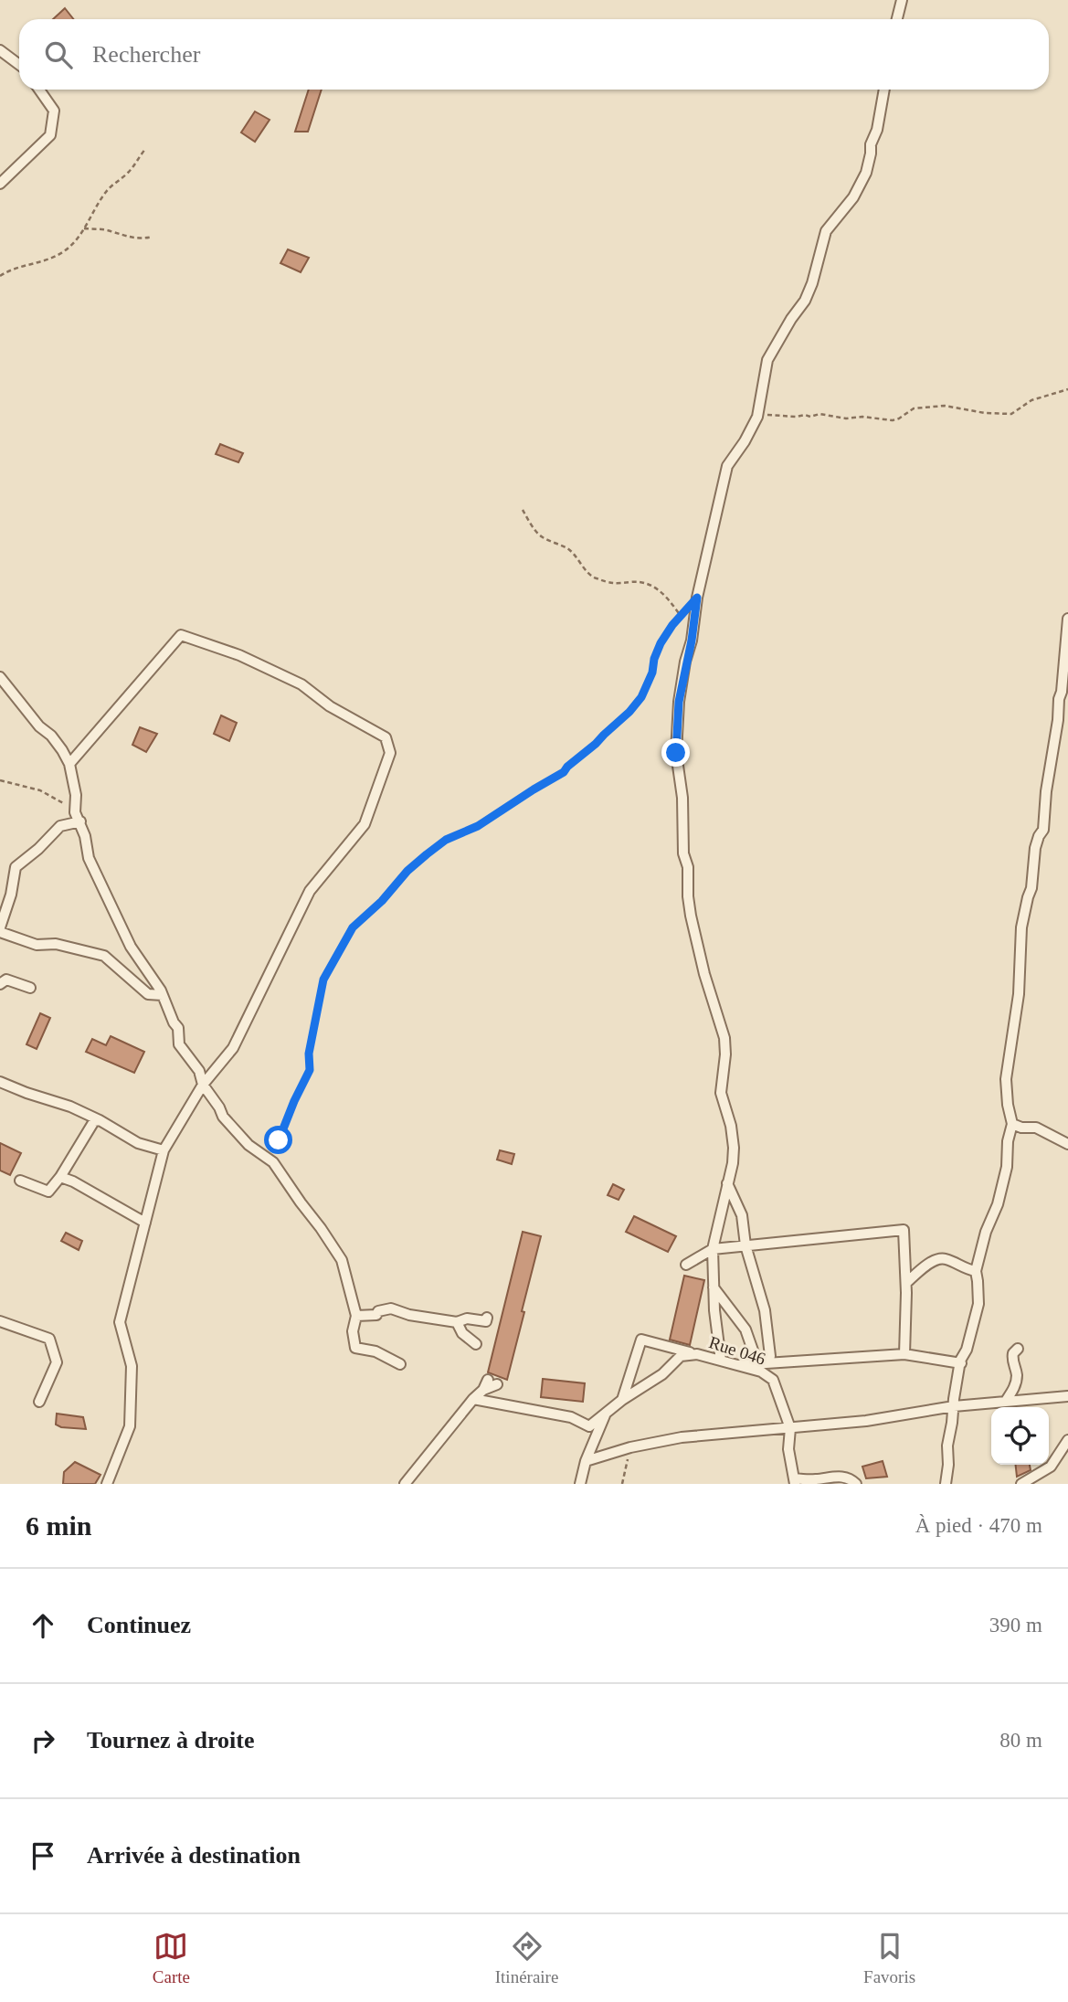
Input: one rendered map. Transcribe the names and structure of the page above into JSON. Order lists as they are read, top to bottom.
{
  "streets": {
    "street": ["Rue 046"]
  },
  "page": {
    "search": "Rechercher",
    "heading": ["6 min", "À pied · 470 m"],
    "list": [
      ["Continuez", "390 m"],
      ["Tournez à droite", "80 m"],
      "Arrivée à destination"
    ],
    "nav": ["Carte", "Itinéraire", "Favoris"]
  }
}
